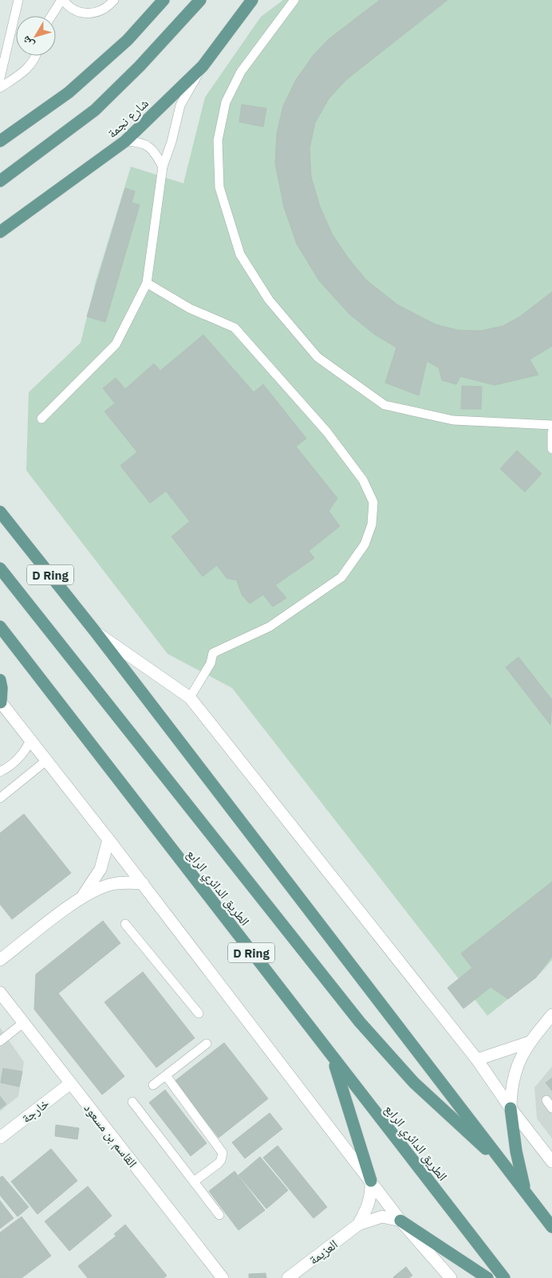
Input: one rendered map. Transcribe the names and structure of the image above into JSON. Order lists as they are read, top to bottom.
{
  "streets": {
    "main road": ["شارع نجمة", "D Ring", "الطريق الدائري الرابع"],
    "street": ["خارجة", "القاسم بن مسعود", "العزيمة"]
  },
  "crossings": [
    ["خارجة", "القاسم بن مسعود"]
  ],
  "north": "bottom left"
}
